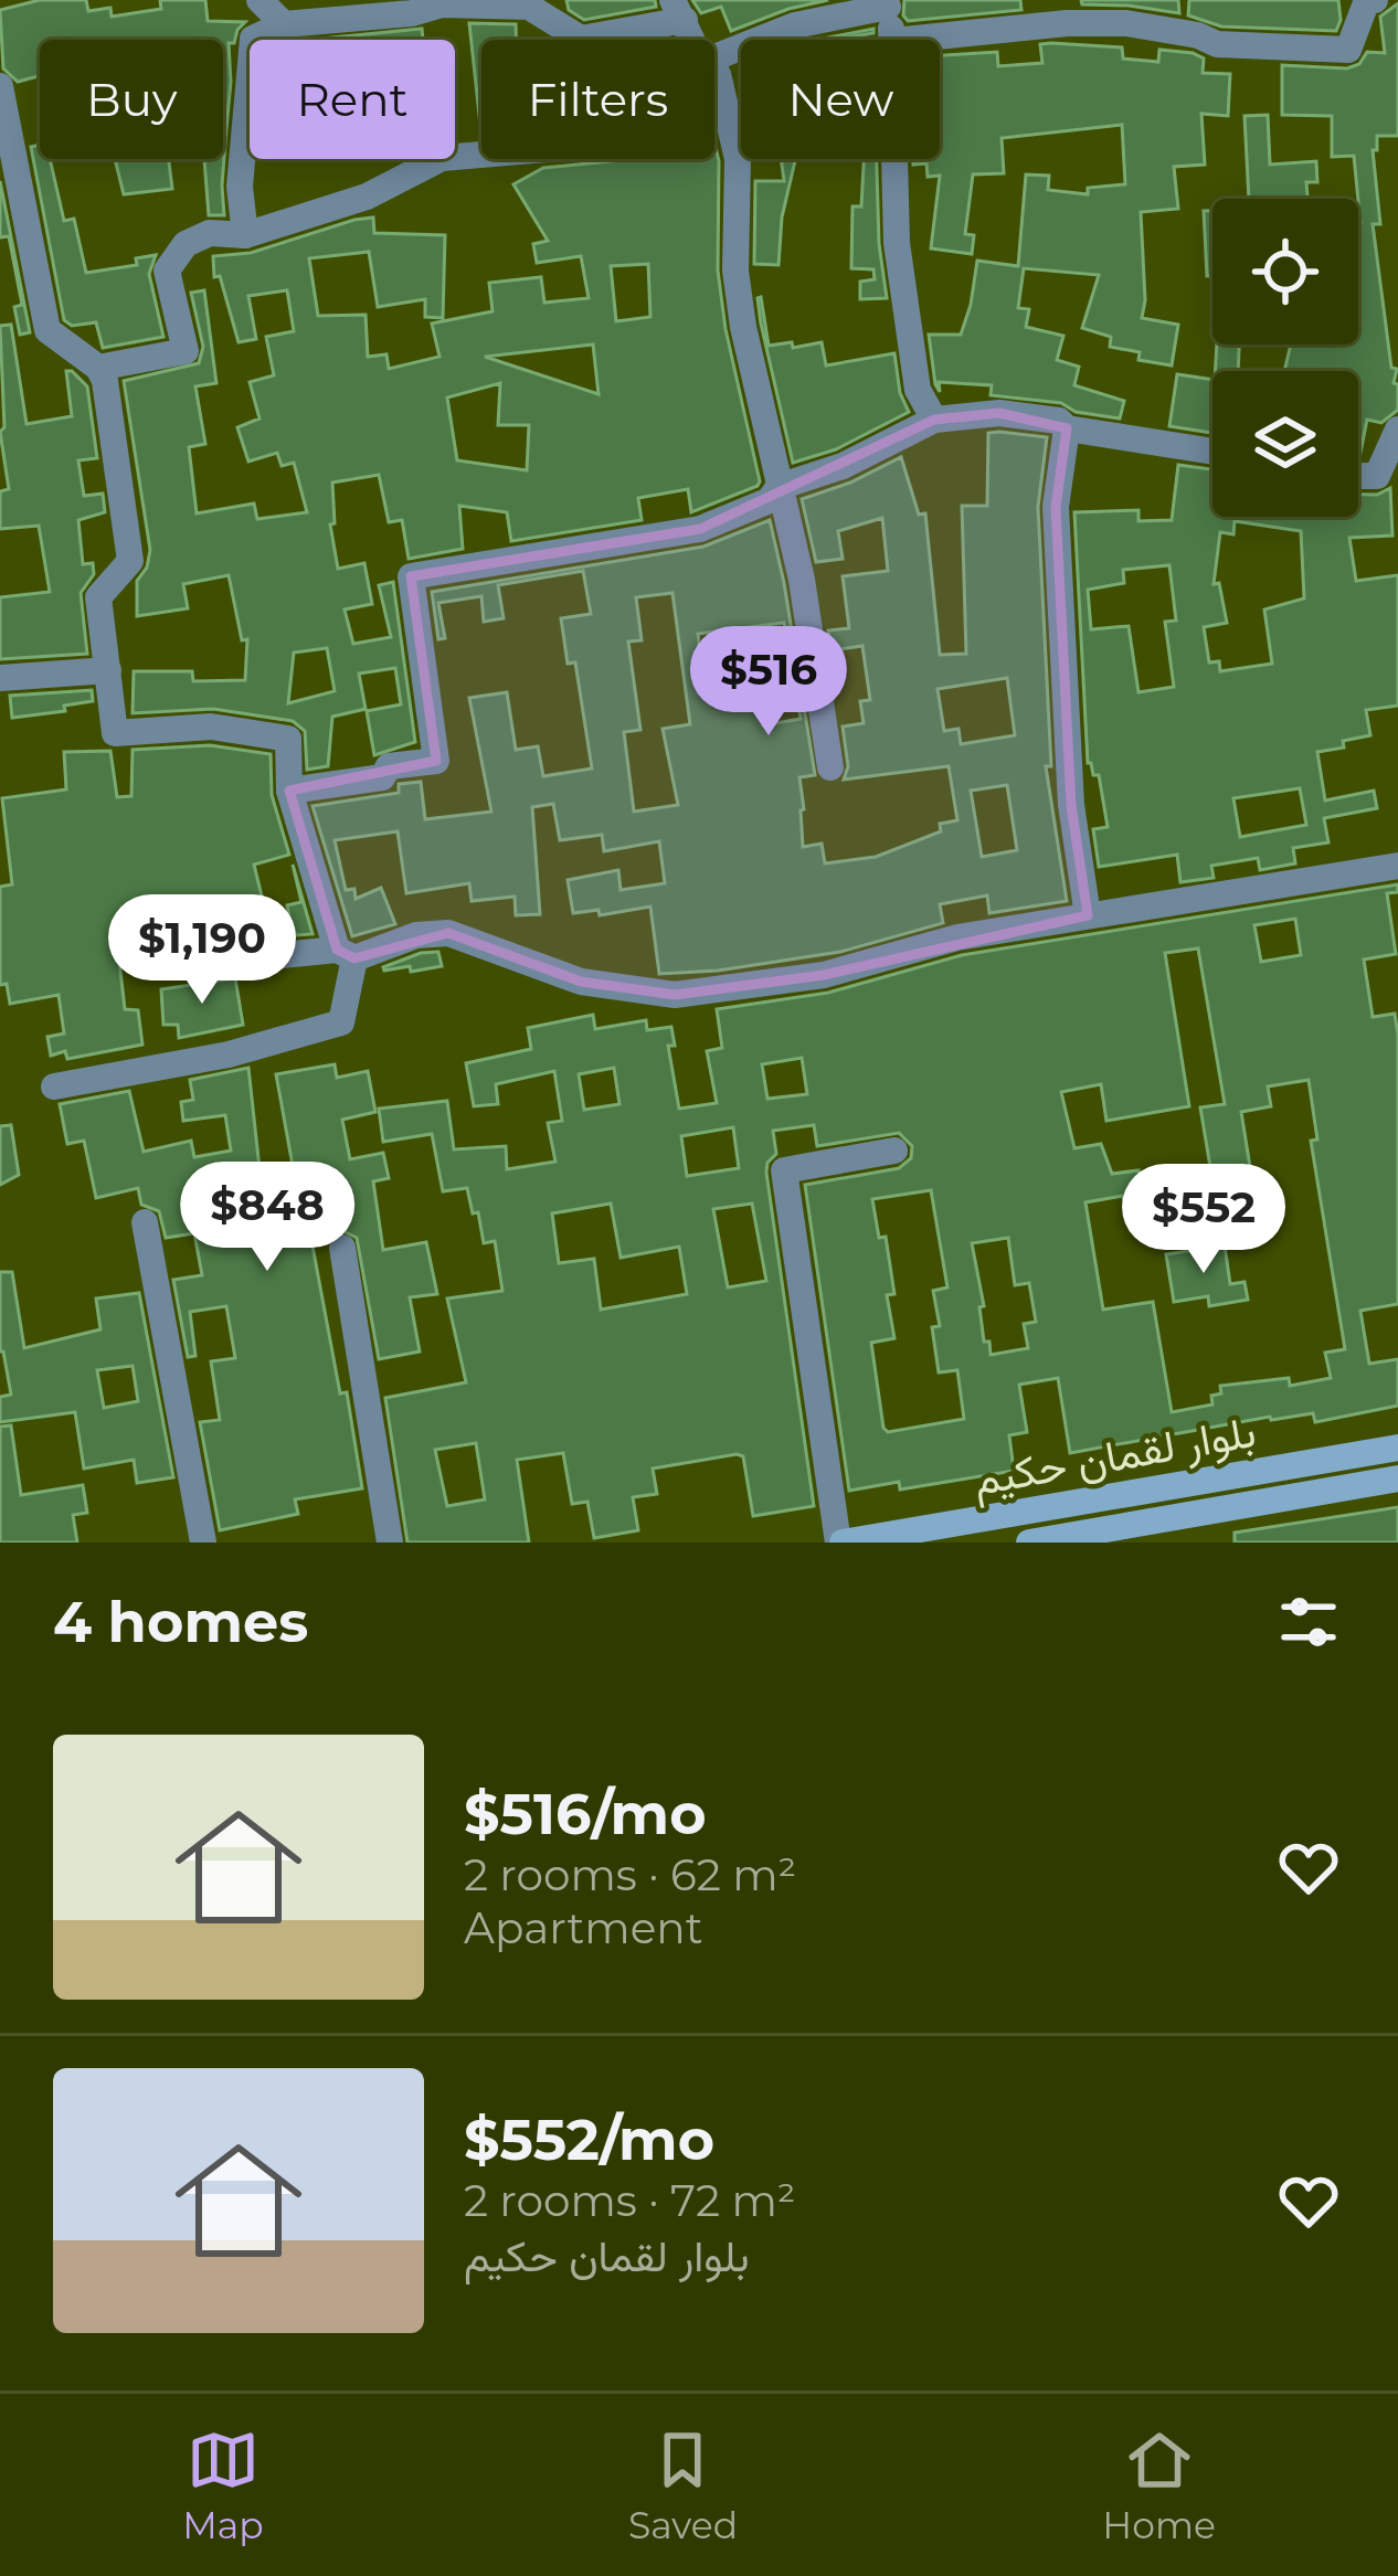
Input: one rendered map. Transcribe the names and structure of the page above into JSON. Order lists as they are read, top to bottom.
{
  "streets": {
    "street": ["بلوار لقمان حکیم"]
  },
  "page": {
    "chip": [
      "Buy",
      "Rent",
      "Filters",
      "New"
    ],
    "price": [
      "$516",
      "$1,190",
      "$848",
      "$552"
    ],
    "heading": "4 homes",
    "list": [
      {
        "name": "$516/mo",
        "note": "2 rooms · 62 m² · Apartment"
      },
      {
        "name": "$552/mo",
        "note": "2 rooms · 72 m² · بلوار لقمان حکیم"
      }
    ],
    "tabs": ["Map", "Saved", "Home"]
  }
}
